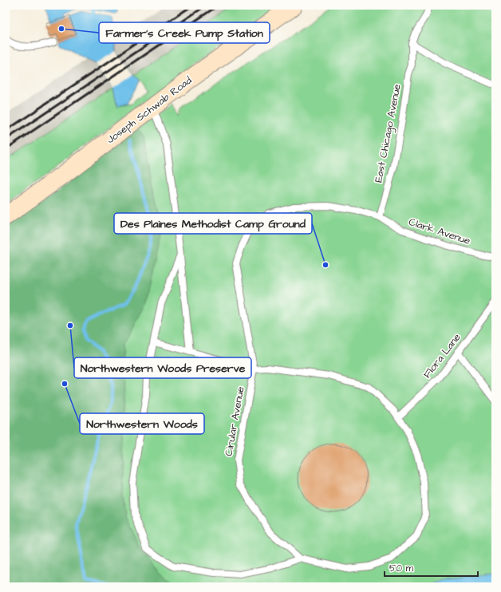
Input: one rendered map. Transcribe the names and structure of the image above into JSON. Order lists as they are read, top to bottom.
{
  "streets": {
    "street": ["Joseph Schwab Road"],
    "lane": [
      "East Chicago Avenue",
      "Clark Avenue",
      "Flora Lane",
      "Cirular Avenue"
    ]
  },
  "crossings": [
    ["East Chicago Avenue", "Clark Avenue"],
    ["Flora Lane", "Cirular Avenue"]
  ],
  "places": [
    "Farmer's Creek Pump Station",
    "Des Plaines Methodist Camp Ground",
    "Northwestern Woods Preserve",
    "Northwestern Woods"
  ],
  "scale_bar": "50 m"
}
